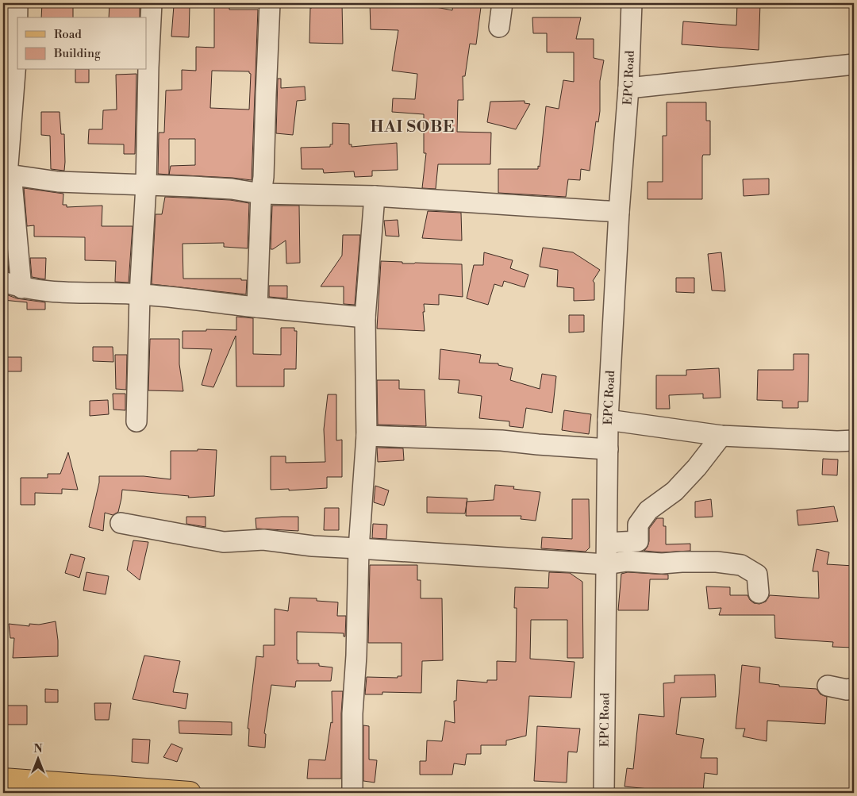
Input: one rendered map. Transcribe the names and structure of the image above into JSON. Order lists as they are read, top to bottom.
{
  "streets": {
    "street": ["EPC Road"]
  },
  "districts": ["HAI SOBE"],
  "legend": ["Road", "Building"],
  "north": "top"
}
